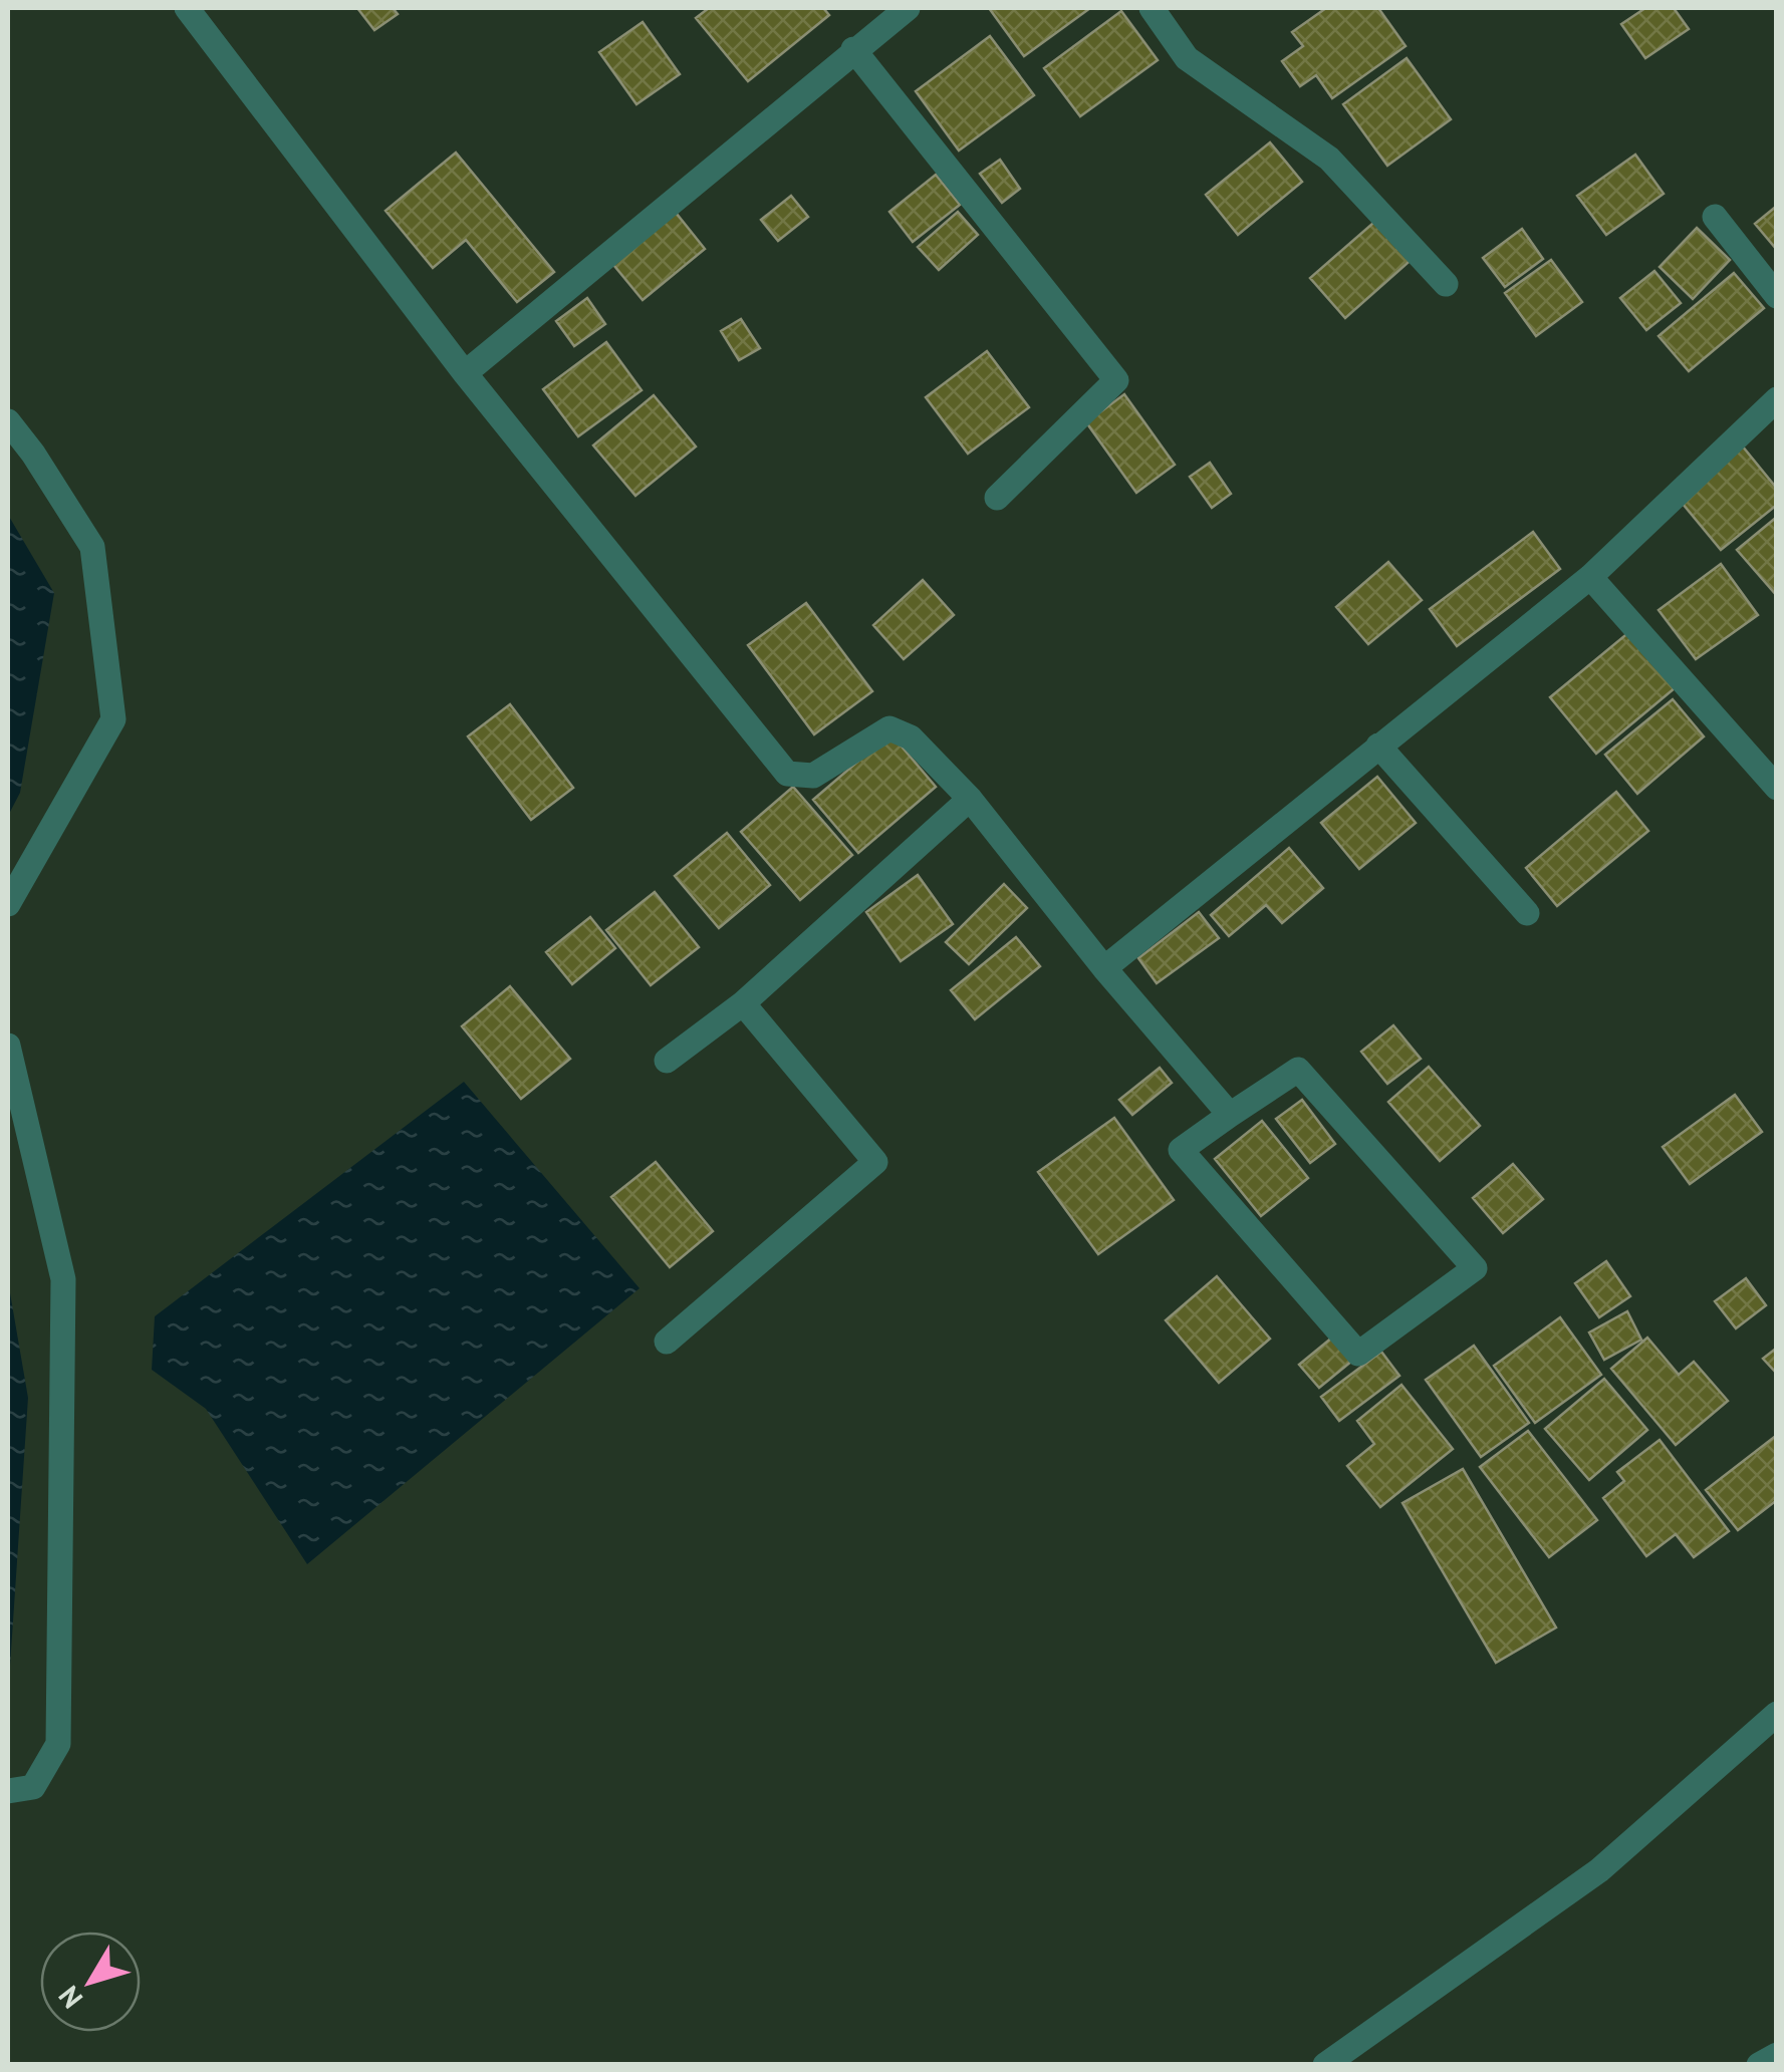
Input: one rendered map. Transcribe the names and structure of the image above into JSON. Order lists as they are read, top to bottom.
{
  "north": "bottom left"
}
